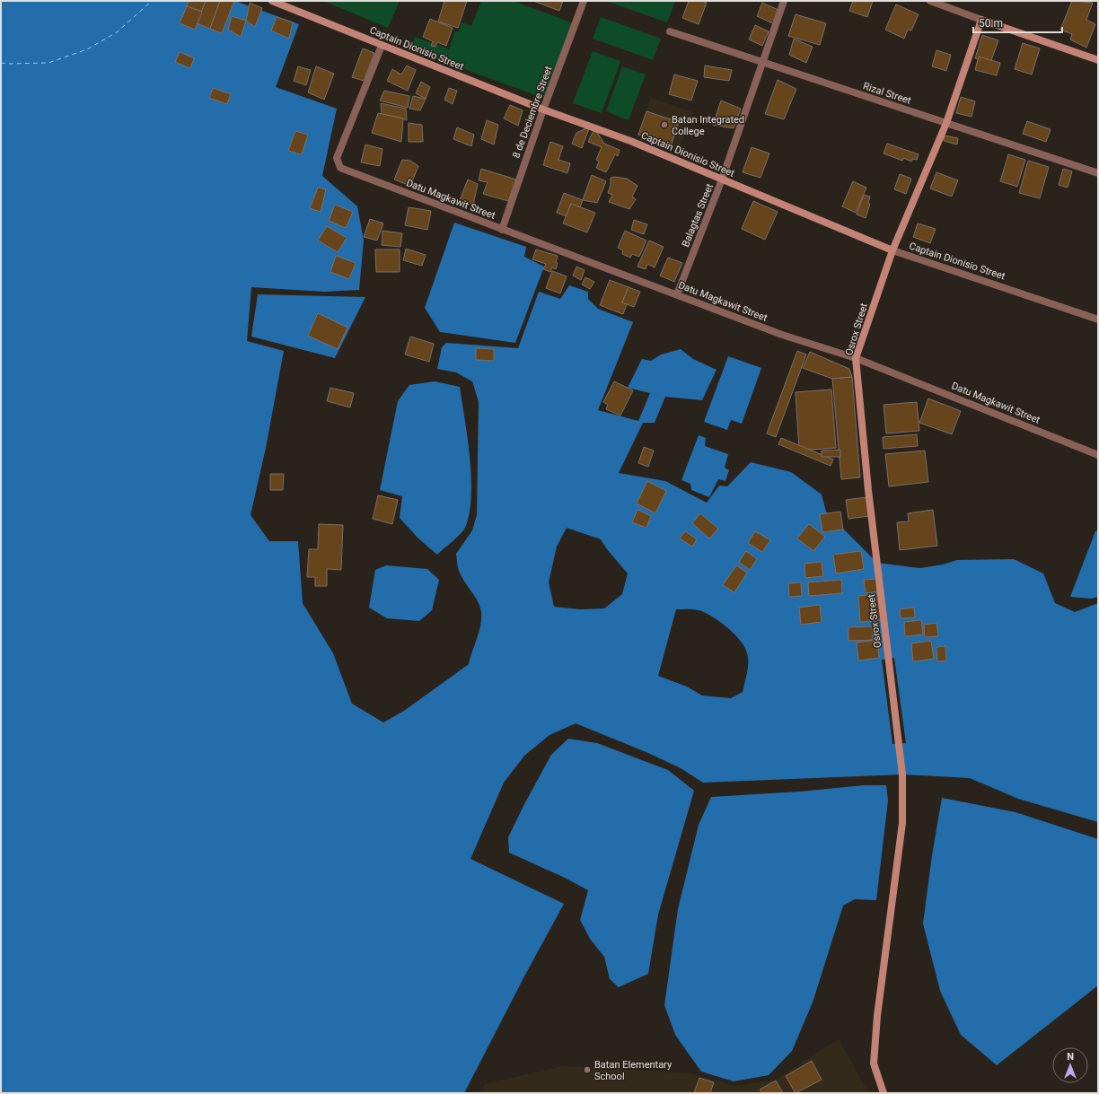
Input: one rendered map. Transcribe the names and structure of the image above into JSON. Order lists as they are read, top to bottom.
{
  "streets": {
    "street": [
      "Captain Dionisio Street",
      "Rizal Street",
      "8 de Deciembre Street",
      "Datu Magkawit Street",
      "Balagtas Street",
      "Osrox Street"
    ]
  },
  "crossings": [
    ["Captain Dionisio Street", "8 de Deciembre Street"],
    ["Captain Dionisio Street", "Datu Magkawit Street"],
    ["Captain Dionisio Street", "Balagtas Street"],
    ["Captain Dionisio Street", "Osrox Street"],
    ["Rizal Street", "Balagtas Street"],
    ["Rizal Street", "Osrox Street"],
    ["8 de Deciembre Street", "Datu Magkawit Street"],
    ["Datu Magkawit Street", "Balagtas Street"],
    ["Datu Magkawit Street", "Osrox Street"]
  ],
  "places": ["Batan Integrated College", "Batan Elementary School"],
  "scale_bar": "50 m",
  "north": "top"
}
